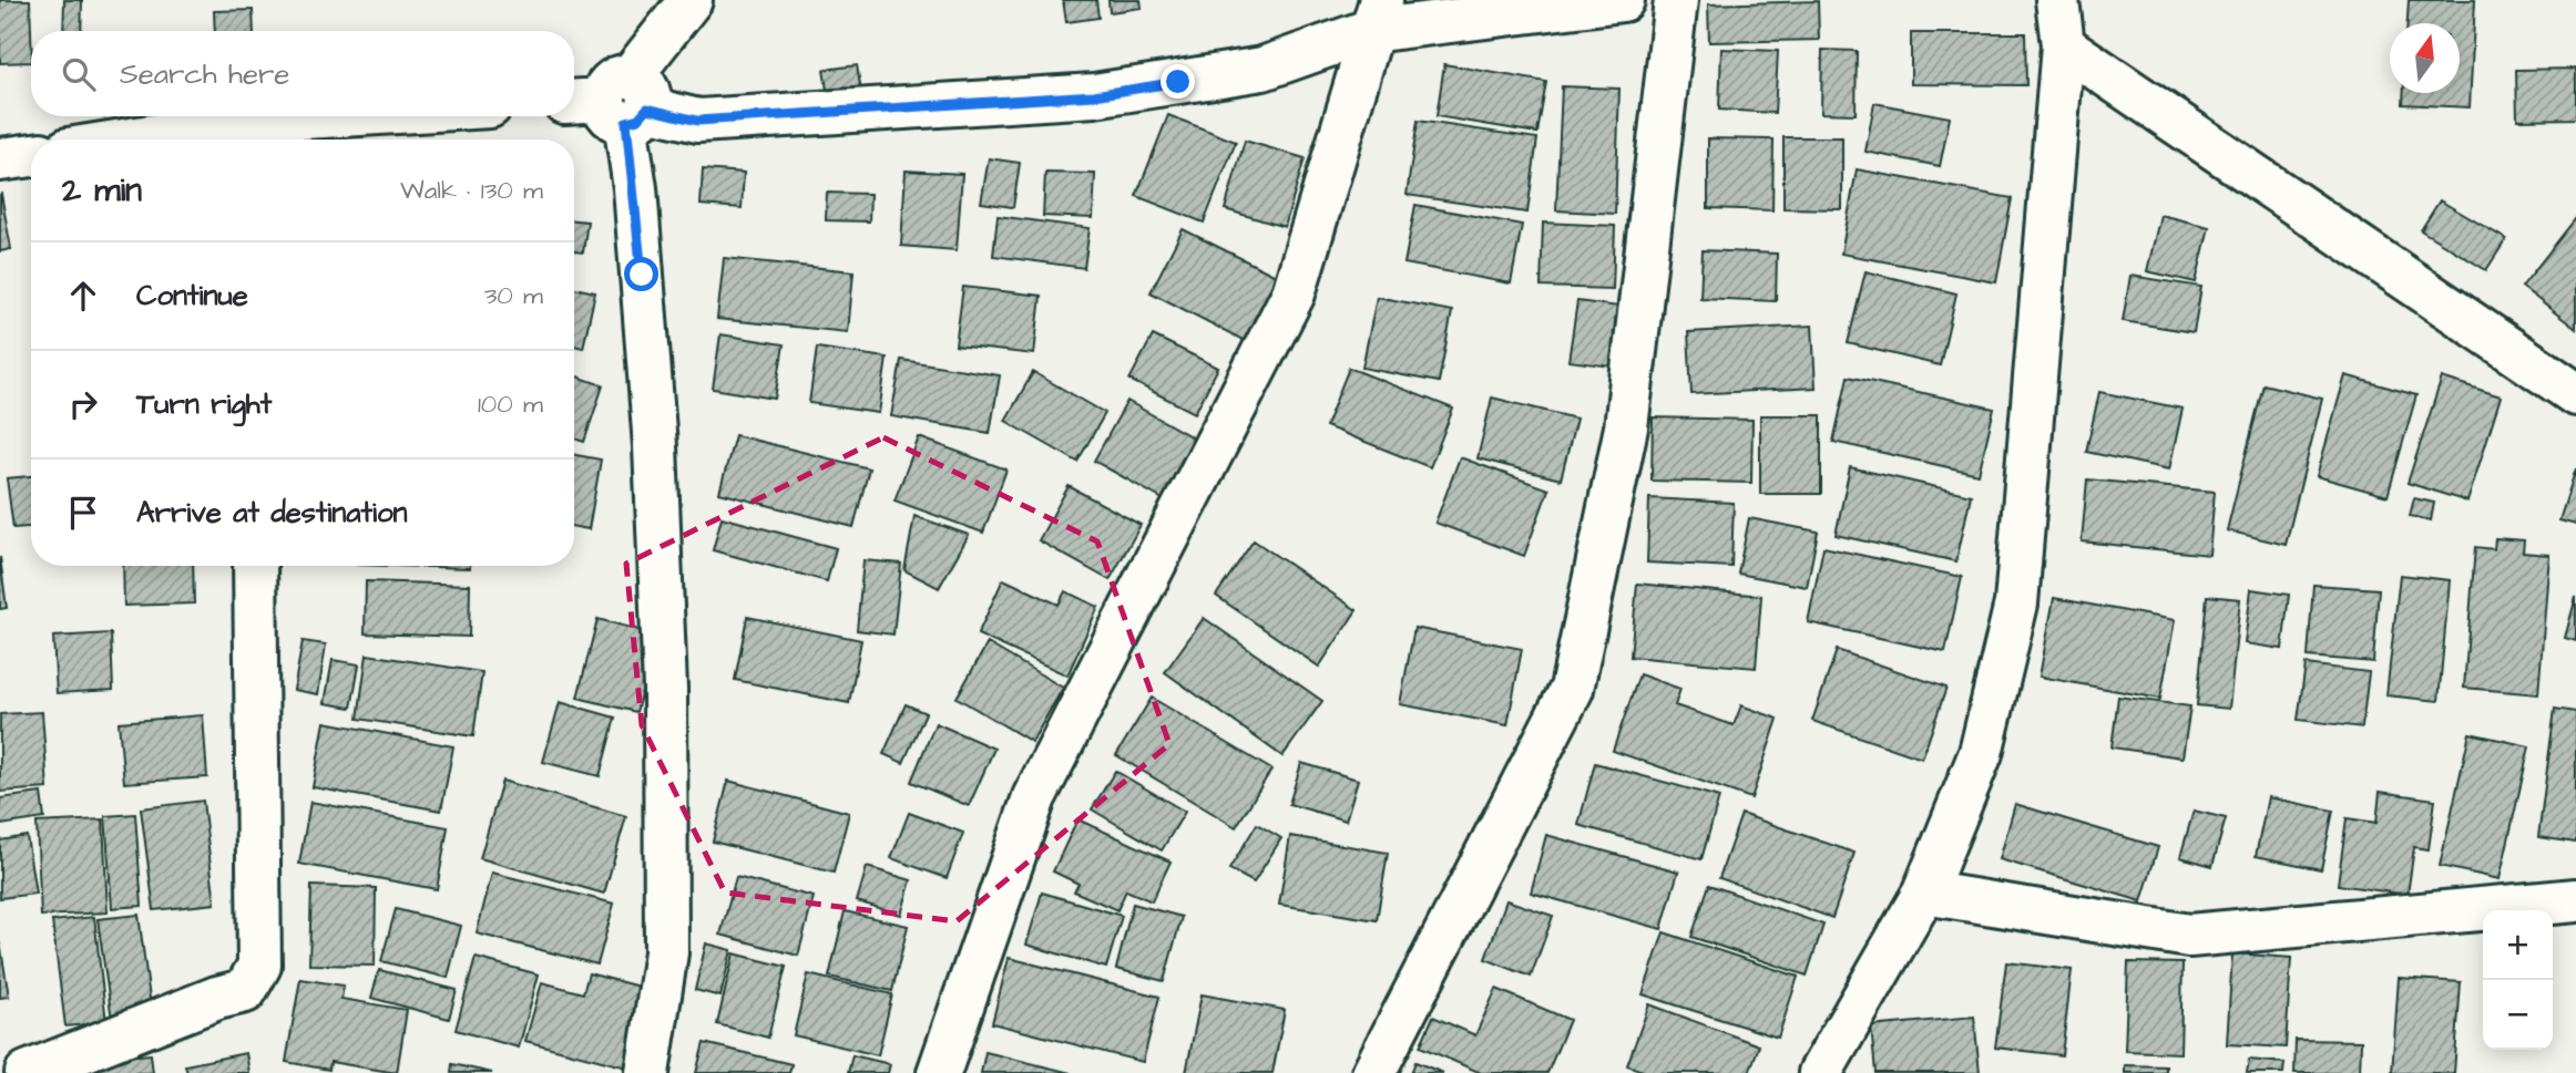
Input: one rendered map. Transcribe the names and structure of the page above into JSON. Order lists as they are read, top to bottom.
{
  "north": "top",
  "page": {
    "search": "Search here",
    "heading": ["2 min", "Walk · 130 m"],
    "list": [
      ["Continue", "30 m"],
      ["Turn right", "100 m"],
      "Arrive at destination"
    ],
    "map_buttons": ["+", "−"]
  }
}
